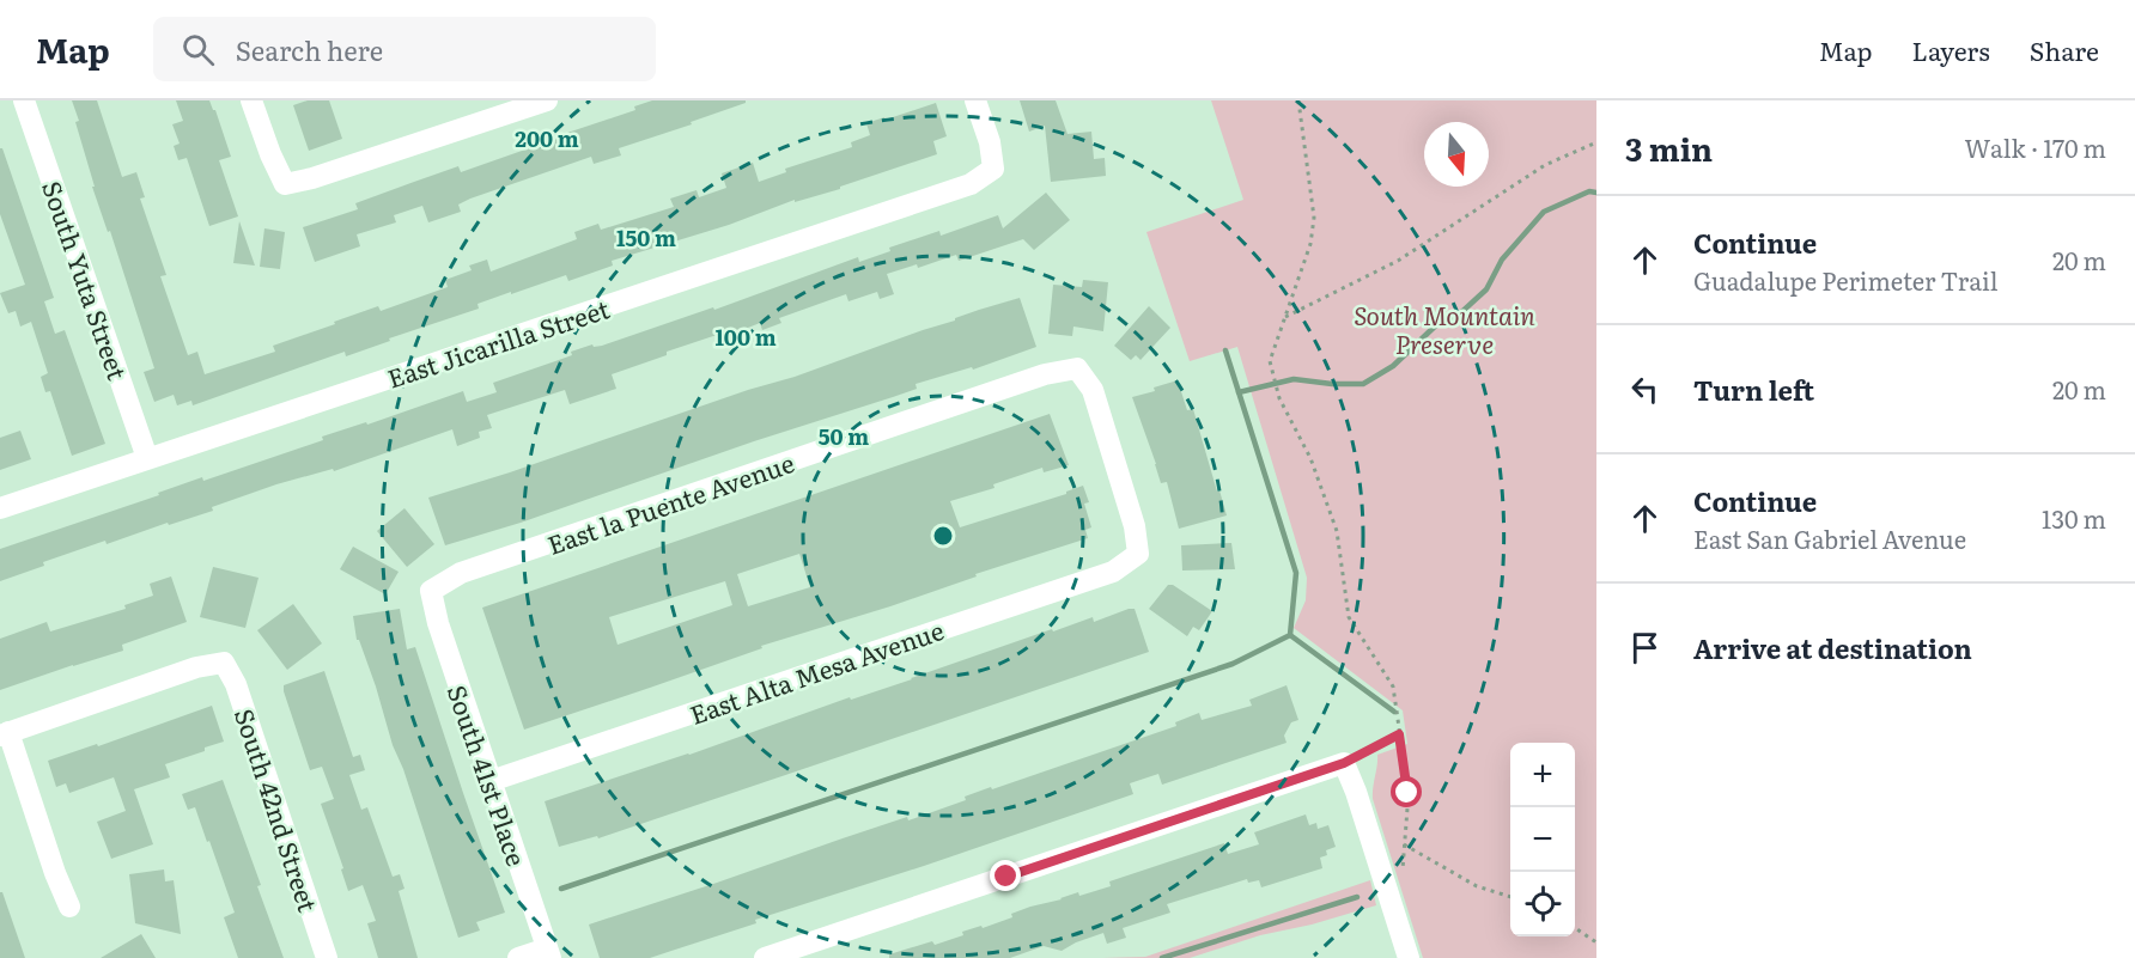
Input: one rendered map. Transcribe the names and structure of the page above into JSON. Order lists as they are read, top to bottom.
{
  "streets": {
    "street": [
      "South Yuta Street",
      "East Jicarilla Street",
      "East la Puente Avenue",
      "East Alta Mesa Avenue",
      "South 41st Place",
      "South 42nd Street"
    ]
  },
  "crossings": [
    ["South Yuta Street", "East Jicarilla Street"],
    ["East la Puente Avenue", "East Alta Mesa Avenue"],
    ["East la Puente Avenue", "South 41st Place"],
    ["East Alta Mesa Avenue", "South 41st Place"]
  ],
  "parks": ["South Mountain Preserve"],
  "north": "bottom",
  "page": {
    "header": "Map",
    "search": "Search here",
    "nav": ["Map", "Layers", "Share"],
    "heading": ["3 min", "Walk · 170 m"],
    "list": [
      ["Continue", "Guadalupe Perimeter Trail", "20 m"],
      ["Turn left", "20 m"],
      ["Continue", "East San Gabriel Avenue", "130 m"],
      "Arrive at destination"
    ],
    "map_buttons": ["+", "−"]
  },
  "rings": [
    "200 m",
    "150 m",
    "100 m",
    "50 m"
  ]
}
